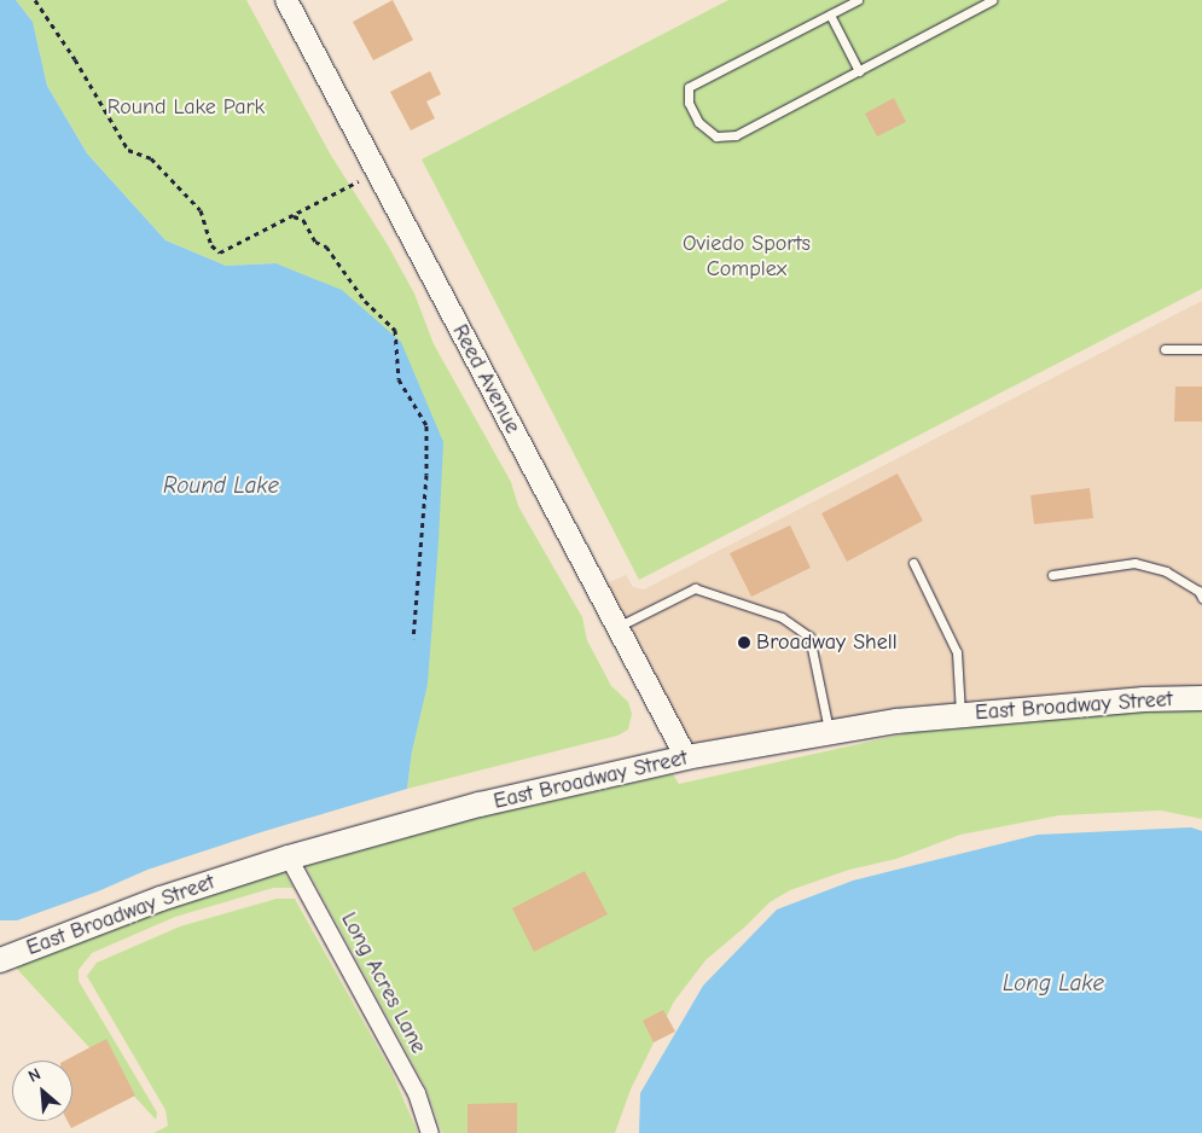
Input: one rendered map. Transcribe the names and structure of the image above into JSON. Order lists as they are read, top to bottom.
{
  "streets": {
    "main road": ["East Broadway Street"],
    "street": ["Reed Avenue", "Long Acres Lane"]
  },
  "crossings": [
    ["Reed Avenue", "East Broadway Street"],
    ["East Broadway Street", "Long Acres Lane"]
  ],
  "water": ["Round Lake", "Long Lake"],
  "parks": ["Round Lake Park", "Oviedo Sports Complex"],
  "places": ["Broadway Shell"],
  "north": "top left"
}
